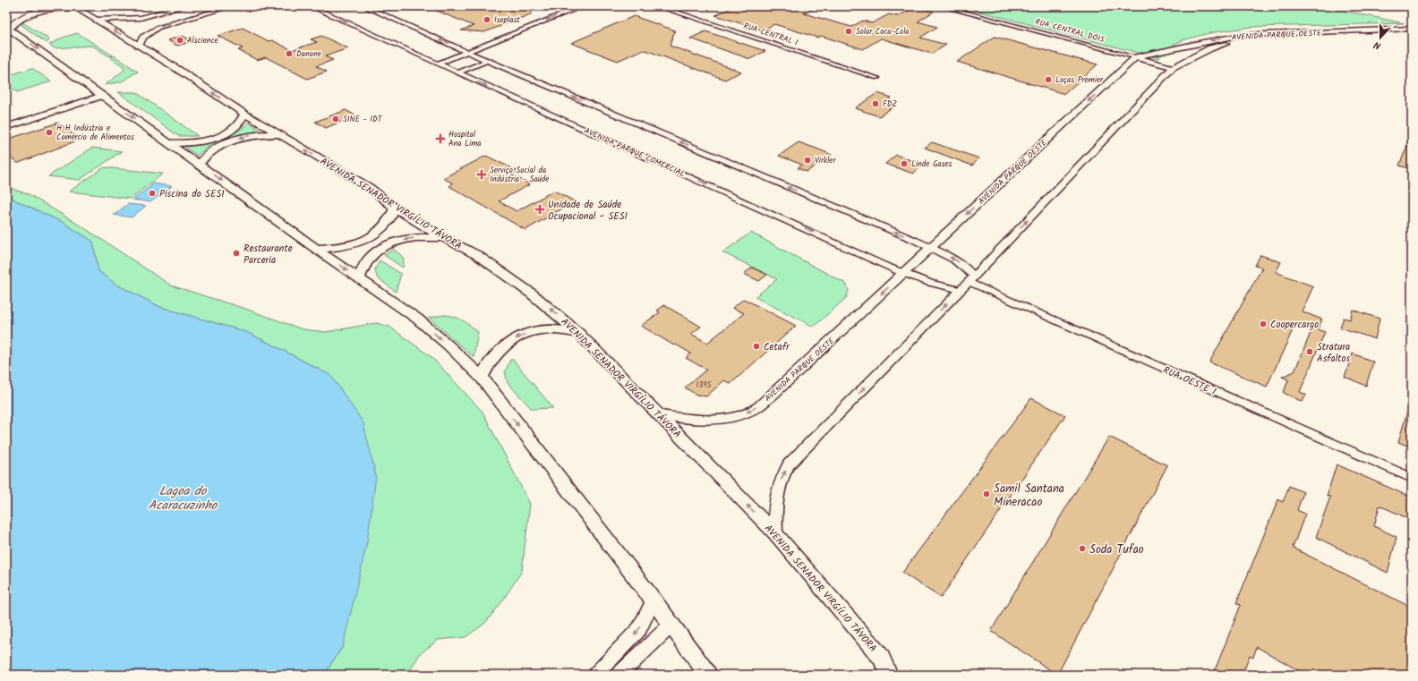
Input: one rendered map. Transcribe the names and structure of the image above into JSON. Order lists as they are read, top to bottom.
{
  "streets": {
    "main road": ["AVENIDA SENADOR VIRGÍLIO TÁVORA"],
    "street": [
      "RUA CENTRAL DOIS",
      "RUA CENTRAL 1",
      "AVENIDA PARQUE OESTE",
      "AVENIDA PARQUE COMERCIAL",
      "RUA OESTE 1"
    ]
  },
  "crossings": [
    ["RUA CENTRAL DOIS", "AVENIDA PARQUE OESTE"],
    ["AVENIDA PARQUE OESTE", "AVENIDA PARQUE COMERCIAL"],
    ["AVENIDA PARQUE OESTE", "AVENIDA SENADOR VIRGÍLIO TÁVORA"],
    ["AVENIDA PARQUE OESTE", "RUA OESTE 1"]
  ],
  "water": ["Lagoa do Acaracuzinho"],
  "places": {
    "other": [
      "Isoplast",
      "Solar Coca-Cola",
      "Alscience",
      "Danone",
      "Loças Premier",
      "FDZ",
      "SINE - IDT",
      "H H Indústria e Comércio de Alimentos",
      "Virkler",
      "Linde Gases",
      "Piscina do SESI",
      "Restaurante Parceria",
      "Coopercargo",
      "Cetafr",
      "Stratura Asfaltos",
      "Samil Santana Mineracao",
      "Soda Tufao"
    ],
    "health": ["Hospital Ana Lima", "Serviço Social da Indústria - Saúde", "Unidade de Saúde Ocupacional - SESI"]
  },
  "house_numbers": ["1395"],
  "north": "bottom"
}
